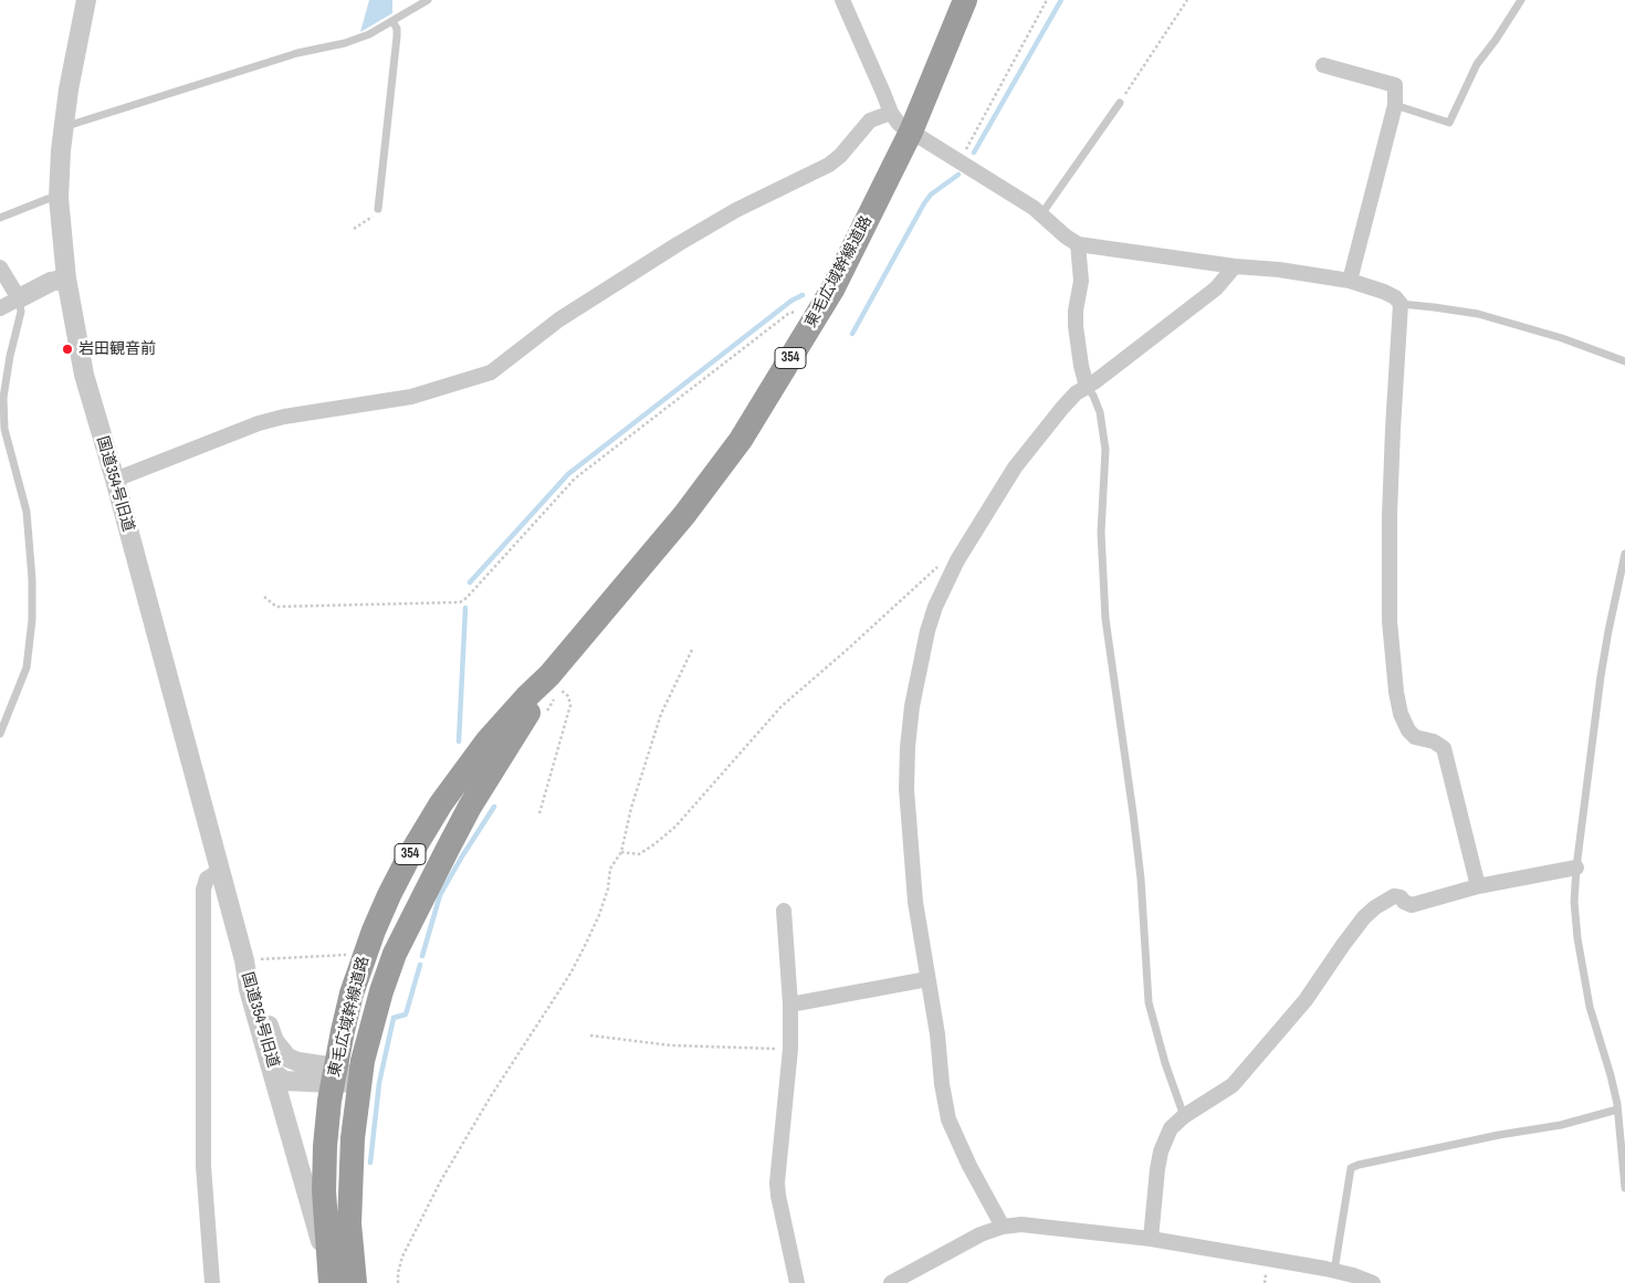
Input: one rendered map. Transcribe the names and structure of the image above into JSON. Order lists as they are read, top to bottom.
{
  "streets": {
    "highway": ["東毛広域幹線道路", "354"],
    "street": ["国道354号旧道"]
  },
  "crossings": [
    ["東毛広域幹線道路", "国道354号旧道"]
  ],
  "places": ["岩田観音前"]
}
